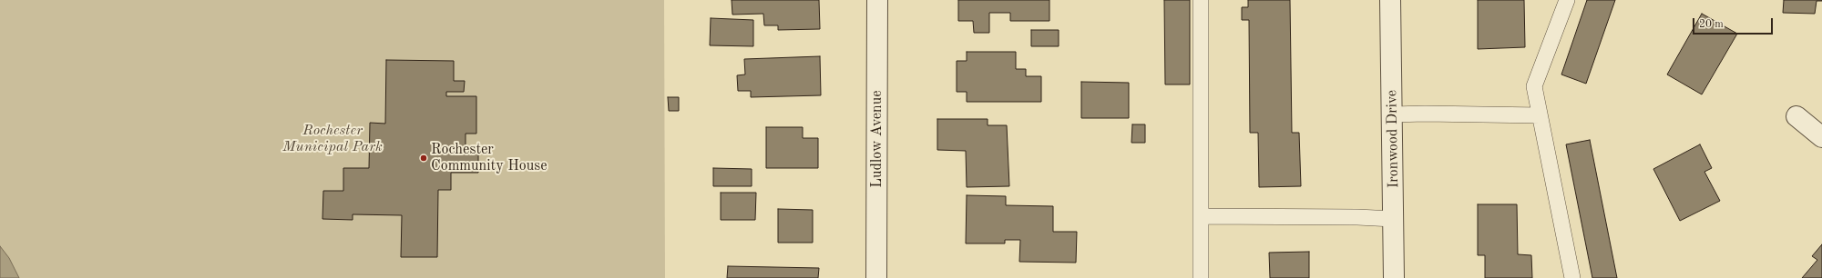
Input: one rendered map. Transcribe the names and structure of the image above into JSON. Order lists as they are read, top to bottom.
{
  "streets": {
    "street": ["Ludlow Avenue", "Ironwood Drive"]
  },
  "parks": ["Rochester Municipal Park"],
  "places": ["Rochester Community House"],
  "scale_bar": "20 m"
}
